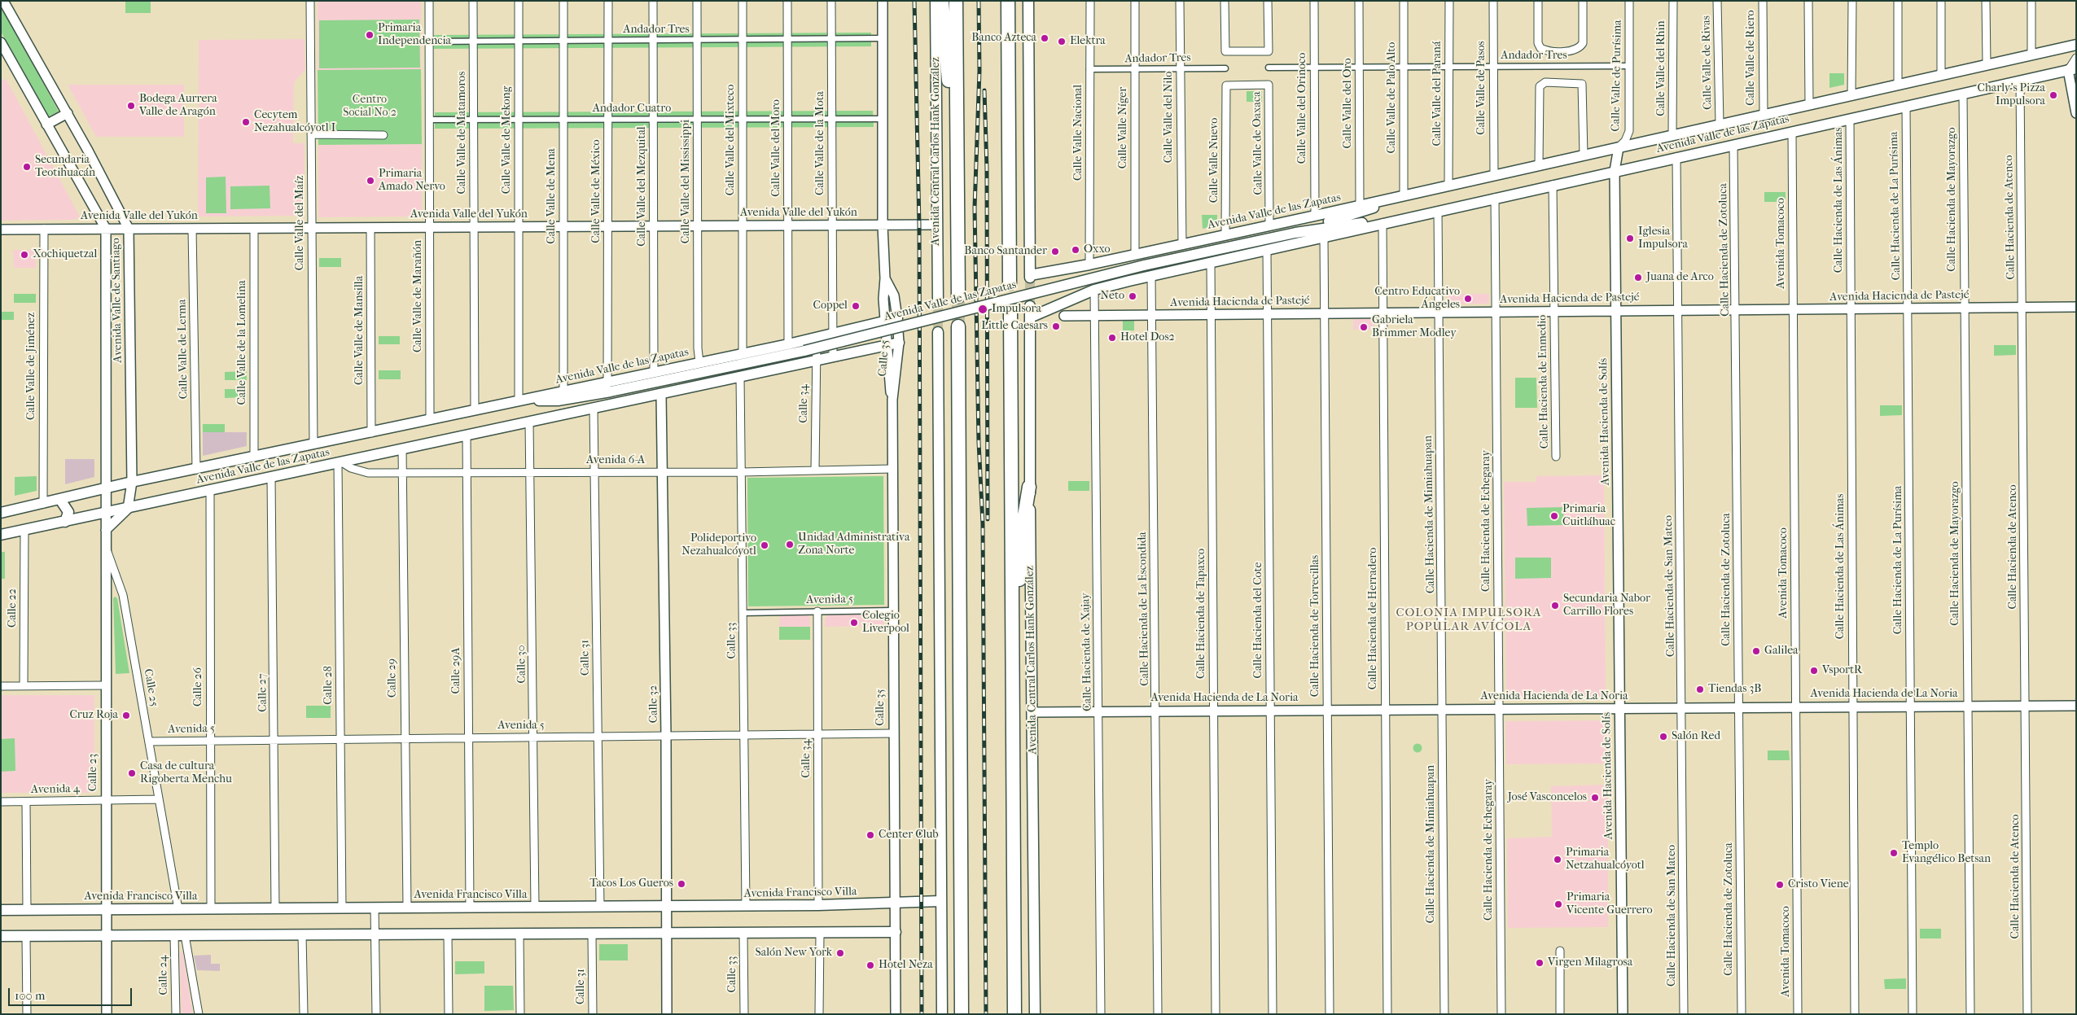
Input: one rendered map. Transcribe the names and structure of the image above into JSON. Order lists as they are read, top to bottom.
{
  "streets": {
    "highway": ["Avenida Central Carlos Hank González"],
    "main road": ["Avenida Valle de las Zapatas", "Avenida Francisco Villa"],
    "street": [
      "Andador Tres",
      "Calle Valle de Riero",
      "Calle Valle de Rivas",
      "Calle Valle del Rhin",
      "Calle Valle de Purísima",
      "Calle Valle de Pasos",
      "Calle Valle del Paraná",
      "Calle Valle de Palo Alto",
      "Calle Valle del Oro",
      "Calle Valle del Orinoco",
      "Andador Cuatro",
      "Calle Valle del Nilo",
      "Calle Valle Níger",
      "Calle Valle de Matamoros",
      "Calle Valle Nacional",
      "Calle Valle de Mekong",
      "Calle Valle del Mixteco",
      "Calle Valle de la Mota",
      "Calle Valle de Oaxaca",
      "Calle Valle del Moro",
      "Calle Valle Nuevo",
      "Calle Valle del Mississippi",
      "Calle Valle del Mezquital",
      "Calle Valle de México",
      "Calle Valle de Mena",
      "Calle Hacienda de Mayorazgo",
      "Calle Hacienda de Las Ánimas",
      "Calle Hacienda de La Purísima",
      "Avenida Valle del Yukón",
      "Calle Hacienda de Atenco",
      "Calle Valle del Maíz",
      "Avenida Tomacoco",
      "Calle Hacienda de Zotoluca",
      "Calle Valle de Marañón",
      "Avenida Hacienda de Pastejé",
      "Avenida Valle de Santiago",
      "Calle Valle de Mansilla",
      "Calle Valle de la Lomelina",
      "Calle Valle de Lerma",
      "Calle 35",
      "Calle Valle de Jiménez",
      "Calle Hacienda de Enmedio",
      "Calle 34",
      "Avenida Hacienda de Solís",
      "Avenida 6-A",
      "Calle Hacienda de Mimiahuapan",
      "Calle Hacienda de Echegaray",
      "Calle Hacienda de San Mateo",
      "Avenida 5",
      "Calle 22",
      "Calle Hacienda de La Escondida",
      "Calle Hacienda de Tapaxco",
      "Calle Hacienda de Herradero",
      "Calle Hacienda del Cote",
      "Calle Hacienda de Torrecillas",
      "Calle 33",
      "Calle Hacienda de Xajay",
      "Calle 31",
      "Calle 30",
      "Calle 29A",
      "Calle 29",
      "Calle 28",
      "Calle 26",
      "Calle 25",
      "Calle 27",
      "Avenida Hacienda de La Noria",
      "Calle 32",
      "Calle 23",
      "Avenida 4",
      "Calle 24"
    ]
  },
  "crossings": [
    ["Andador Tres", "Calle Valle de Purísima"],
    ["Andador Tres", "Calle Valle de Pasos"],
    ["Andador Tres", "Calle Valle del Paraná"],
    ["Andador Tres", "Calle Valle de Palo Alto"],
    ["Andador Tres", "Calle Valle del Oro"],
    ["Andador Tres", "Calle Valle del Orinoco"],
    ["Andador Tres", "Calle Valle del Nilo"],
    ["Andador Tres", "Calle Valle Níger"],
    ["Andador Tres", "Calle Valle de Matamoros"],
    ["Andador Tres", "Calle Valle Nacional"],
    ["Andador Tres", "Calle Valle de Mekong"],
    ["Andador Tres", "Calle Valle del Mixteco"],
    ["Andador Tres", "Calle Valle de la Mota"],
    ["Andador Tres", "Calle Valle del Moro"],
    ["Andador Tres", "Calle Valle del Mississippi"],
    ["Andador Tres", "Calle Valle del Mezquital"],
    ["Andador Tres", "Calle Valle de México"],
    ["Andador Tres", "Calle Valle de Mena"],
    ["Andador Tres", "Calle Valle de Marañón"],
    ["Calle Valle de Riero", "Avenida Valle de las Zapatas"],
    ["Calle Valle de Rivas", "Avenida Valle de las Zapatas"],
    ["Calle Valle del Rhin", "Avenida Valle de las Zapatas"],
    ["Calle Valle de Purísima", "Avenida Valle de las Zapatas"],
    ["Calle Valle de Purísima", "Avenida Hacienda de Solís"],
    ["Calle Valle de Pasos", "Avenida Valle de las Zapatas"],
    ["Calle Valle del Paraná", "Avenida Valle de las Zapatas"],
    ["Calle Valle de Palo Alto", "Avenida Valle de las Zapatas"],
    ["Calle Valle del Oro", "Avenida Valle de las Zapatas"],
    ["Calle Valle del Orinoco", "Avenida Valle de las Zapatas"],
    ["Andador Cuatro", "Calle Valle de Matamoros"],
    ["Andador Cuatro", "Calle Valle de Mekong"],
    ["Andador Cuatro", "Calle Valle del Mixteco"],
    ["Andador Cuatro", "Calle Valle de la Mota"],
    ["Andador Cuatro", "Calle Valle del Moro"],
    ["Andador Cuatro", "Calle Valle del Mississippi"],
    ["Andador Cuatro", "Calle Valle del Mezquital"],
    ["Andador Cuatro", "Calle Valle de México"],
    ["Andador Cuatro", "Calle Valle de Mena"],
    ["Andador Cuatro", "Calle Valle de Marañón"],
    ["Calle Valle del Nilo", "Avenida Valle de las Zapatas"],
    ["Calle Valle Níger", "Avenida Valle de las Zapatas"],
    ["Calle Valle de Matamoros", "Avenida Valle de las Zapatas"],
    ["Calle Valle de Matamoros", "Avenida Valle del Yukón"],
    ["Calle Valle Nacional", "Avenida Valle de las Zapatas"],
    ["Avenida Valle de las Zapatas", "Calle Valle de Mekong"],
    ["Avenida Valle de las Zapatas", "Calle Valle del Mixteco"],
    ["Avenida Valle de las Zapatas", "Calle Valle de la Mota"],
    ["Avenida Valle de las Zapatas", "Calle Valle de Oaxaca"],
    ["Avenida Valle de las Zapatas", "Calle Valle del Moro"],
    ["Avenida Valle de las Zapatas", "Avenida Central Carlos Hank González"],
    ["Avenida Valle de las Zapatas", "Calle Valle Nuevo"],
    ["Avenida Valle de las Zapatas", "Calle Valle del Mississippi"],
    ["Avenida Valle de las Zapatas", "Calle Valle del Mezquital"],
    ["Avenida Valle de las Zapatas", "Calle Valle de México"],
    ["Avenida Valle de las Zapatas", "Calle Valle de Mena"],
    ["Avenida Valle de las Zapatas", "Calle Hacienda de Mayorazgo"],
    ["Avenida Valle de las Zapatas", "Calle Hacienda de Las Ánimas"],
    ["Avenida Valle de las Zapatas", "Calle Hacienda de La Purísima"],
    ["Avenida Valle de las Zapatas", "Calle Hacienda de Atenco"],
    ["Avenida Valle de las Zapatas", "Calle Valle del Maíz"],
    ["Avenida Valle de las Zapatas", "Avenida Tomacoco"],
    ["Avenida Valle de las Zapatas", "Calle Hacienda de Zotoluca"],
    ["Avenida Valle de las Zapatas", "Calle Valle de Marañón"],
    ["Avenida Valle de las Zapatas", "Avenida Valle de Santiago"],
    ["Avenida Valle de las Zapatas", "Calle Valle de Mansilla"],
    ["Avenida Valle de las Zapatas", "Calle Valle de la Lomelina"],
    ["Avenida Valle de las Zapatas", "Calle Valle de Lerma"],
    ["Avenida Valle de las Zapatas", "Calle 35"],
    ["Avenida Valle de las Zapatas", "Calle Valle de Jiménez"],
    ["Avenida Valle de las Zapatas", "Calle Hacienda de Enmedio"],
    ["Avenida Valle de las Zapatas", "Calle 34"],
    ["Avenida Valle de las Zapatas", "Avenida Hacienda de Solís"],
    ["Avenida Valle de las Zapatas", "Avenida 6-A"],
    ["Avenida Valle de las Zapatas", "Calle Hacienda de Mimiahuapan"],
    ["Avenida Valle de las Zapatas", "Calle Hacienda de Echegaray"],
    ["Avenida Valle de las Zapatas", "Calle Hacienda de San Mateo"],
    ["Avenida Valle de las Zapatas", "Calle 22"],
    ["Avenida Valle de las Zapatas", "Calle Hacienda de La Escondida"],
    ["Avenida Valle de las Zapatas", "Calle Hacienda de Tapaxco"],
    ["Avenida Valle de las Zapatas", "Calle Hacienda de Herradero"],
    ["Avenida Valle de las Zapatas", "Calle Hacienda del Cote"],
    ["Avenida Valle de las Zapatas", "Calle Hacienda de Torrecillas"],
    ["Avenida Valle de las Zapatas", "Calle 33"],
    ["Avenida Valle de las Zapatas", "Calle Hacienda de Xajay"],
    ["Avenida Valle de las Zapatas", "Calle 31"],
    ["Avenida Valle de las Zapatas", "Calle 30"],
    ["Avenida Valle de las Zapatas", "Calle 29A"],
    ["Avenida Valle de las Zapatas", "Calle 29"],
    ["Avenida Valle de las Zapatas", "Calle 28"],
    ["Avenida Valle de las Zapatas", "Calle 26"],
    ["Avenida Valle de las Zapatas", "Calle 27"],
    ["Avenida Valle de las Zapatas", "Calle 32"],
    ["Avenida Valle de las Zapatas", "Calle 23"],
    ["Calle Valle de Mekong", "Avenida Valle del Yukón"],
    ["Calle Valle del Mixteco", "Avenida Valle del Yukón"],
    ["Calle Valle de la Mota", "Avenida Valle del Yukón"],
    ["Calle Valle de Oaxaca", "Calle Valle Nuevo"],
    ["Calle Valle del Moro", "Avenida Valle del Yukón"],
    ["Avenida Central Carlos Hank González", "Avenida Valle del Yukón"],
    ["Avenida Central Carlos Hank González", "Avenida Hacienda de La Noria"],
    ["Calle Valle del Mississippi", "Avenida Valle del Yukón"],
    ["Calle Valle del Mezquital", "Avenida Valle del Yukón"],
    ["Calle Valle de México", "Avenida Valle del Yukón"],
    ["Calle Valle de Mena", "Avenida Valle del Yukón"],
    ["Calle Hacienda de Mayorazgo", "Avenida Hacienda de Pastejé"],
    ["Calle Hacienda de Mayorazgo", "Avenida Hacienda de La Noria"],
    ["Calle Hacienda de Las Ánimas", "Avenida Hacienda de Pastejé"],
    ["Calle Hacienda de Las Ánimas", "Avenida Hacienda de La Noria"],
    ["Calle Hacienda de La Purísima", "Avenida Hacienda de Pastejé"],
    ["Calle Hacienda de La Purísima", "Avenida Hacienda de La Noria"],
    ["Avenida Valle del Yukón", "Calle Valle del Maíz"],
    ["Avenida Valle del Yukón", "Calle Valle de Marañón"],
    ["Avenida Valle del Yukón", "Avenida Valle de Santiago"],
    ["Avenida Valle del Yukón", "Calle Valle de Mansilla"],
    ["Avenida Valle del Yukón", "Calle Valle de la Lomelina"],
    ["Avenida Valle del Yukón", "Calle Valle de Lerma"],
    ["Avenida Valle del Yukón", "Calle Valle de Jiménez"],
    ["Calle Hacienda de Atenco", "Avenida Hacienda de Pastejé"],
    ["Calle Hacienda de Atenco", "Avenida Hacienda de La Noria"],
    ["Avenida Tomacoco", "Avenida Hacienda de Pastejé"],
    ["Avenida Tomacoco", "Avenida Hacienda de La Noria"],
    ["Calle Hacienda de Zotoluca", "Avenida Hacienda de Pastejé"],
    ["Calle Hacienda de Zotoluca", "Avenida Hacienda de La Noria"],
    ["Avenida Hacienda de Pastejé", "Calle Hacienda de Enmedio"],
    ["Avenida Hacienda de Pastejé", "Avenida Hacienda de Solís"],
    ["Avenida Hacienda de Pastejé", "Calle Hacienda de Mimiahuapan"],
    ["Avenida Hacienda de Pastejé", "Calle Hacienda de Echegaray"],
    ["Avenida Hacienda de Pastejé", "Calle Hacienda de San Mateo"],
    ["Avenida Hacienda de Pastejé", "Calle Hacienda de La Escondida"],
    ["Avenida Hacienda de Pastejé", "Calle Hacienda de Tapaxco"],
    ["Avenida Hacienda de Pastejé", "Calle Hacienda de Herradero"],
    ["Avenida Hacienda de Pastejé", "Calle Hacienda del Cote"],
    ["Avenida Hacienda de Pastejé", "Calle Hacienda de Torrecillas"],
    ["Avenida Hacienda de Pastejé", "Calle Hacienda de Xajay"],
    ["Avenida Valle de Santiago", "Calle 23"],
    ["Calle 35", "Avenida 6-A"],
    ["Calle 35", "Avenida 5"],
    ["Calle 35", "Avenida Francisco Villa"],
    ["Calle 34", "Avenida 6-A"],
    ["Calle 34", "Avenida 5"],
    ["Calle 34", "Avenida Francisco Villa"],
    ["Avenida Hacienda de Solís", "Avenida Hacienda de La Noria"],
    ["Avenida 6-A", "Calle 33"],
    ["Avenida 6-A", "Calle 31"],
    ["Avenida 6-A", "Calle 30"],
    ["Avenida 6-A", "Calle 29A"],
    ["Avenida 6-A", "Calle 29"],
    ["Avenida 6-A", "Calle 28"],
    ["Avenida 6-A", "Calle 32"],
    ["Calle Hacienda de Mimiahuapan", "Avenida Hacienda de La Noria"],
    ["Calle Hacienda de Echegaray", "Avenida Hacienda de La Noria"],
    ["Calle Hacienda de San Mateo", "Avenida Hacienda de La Noria"],
    ["Avenida 5", "Calle 33"],
    ["Avenida 5", "Calle 31"],
    ["Avenida 5", "Calle 30"],
    ["Avenida 5", "Calle 29A"],
    ["Avenida 5", "Calle 29"],
    ["Avenida 5", "Calle 28"],
    ["Avenida 5", "Calle 26"],
    ["Avenida 5", "Calle 25"],
    ["Avenida 5", "Calle 27"],
    ["Avenida 5", "Calle 32"],
    ["Calle Hacienda de La Escondida", "Avenida Hacienda de La Noria"],
    ["Calle Hacienda de Tapaxco", "Avenida Hacienda de La Noria"],
    ["Calle Hacienda de Herradero", "Avenida Hacienda de La Noria"],
    ["Calle Hacienda del Cote", "Avenida Hacienda de La Noria"],
    ["Calle Hacienda de Torrecillas", "Avenida Hacienda de La Noria"],
    ["Calle 33", "Avenida Francisco Villa"],
    ["Calle Hacienda de Xajay", "Avenida Hacienda de La Noria"],
    ["Calle 31", "Avenida Francisco Villa"],
    ["Calle 30", "Avenida Francisco Villa"],
    ["Calle 29A", "Avenida Francisco Villa"],
    ["Calle 29", "Avenida Francisco Villa"],
    ["Calle 28", "Avenida Francisco Villa"],
    ["Calle 26", "Avenida Francisco Villa"],
    ["Calle 25", "Calle 23"],
    ["Calle 25", "Avenida 4"],
    ["Calle 25", "Avenida Francisco Villa"],
    ["Calle 27", "Avenida Francisco Villa"],
    ["Calle 32", "Avenida Francisco Villa"],
    ["Calle 23", "Avenida 4"],
    ["Calle 23", "Avenida Francisco Villa"]
  ],
  "districts": ["COLONIA IMPULSORA POPULAR AVÍCOLA"],
  "parks": ["Centro Social No 2"],
  "places": [
    "Primaria Independencia",
    "Banco Azteca",
    "Elektra",
    "Charly's Pizza Impulsora",
    "Bodega Aurrera Valle de Aragón",
    "Cecytem Nezahualcóyotl I",
    "Secundaria Teotihuacán",
    "Primaria Amado Nervo",
    "Iglesia Impulsora",
    "Oxxo",
    "Banco Santander",
    "Xochiquetzal",
    "Juana de Arco",
    "Neto",
    "Centro Educativo Ángeles",
    "Coppel",
    "Impulsora",
    "Little Caesars",
    "Gabriela Brimmer Modley",
    "Hotel Dos2",
    "Primaria Cuitláhuac",
    "Unidad Administrativa Zona Norte",
    "Polideportivo Nezahualcóyotl",
    "Secundaria Nabor Carrillo Flores",
    "Colegio Liverpool",
    "Galilea",
    "VsportR",
    "Tiendas 3B",
    "Cruz Roja",
    "Salón Red",
    "Casa de cultura Rigoberta Menchu",
    "José Vasconcelos",
    "Center Club",
    "Templo Evangélico Betsan",
    "Primaria Netzahualcóyotl",
    "Tacos Los Gueros",
    "Cristo Viene",
    "Primaria Vicente Guerrero",
    "Salón New York",
    "Virgen Milagrosa",
    "Hotel Neza"
  ],
  "scale_bar": "100 m"
}
